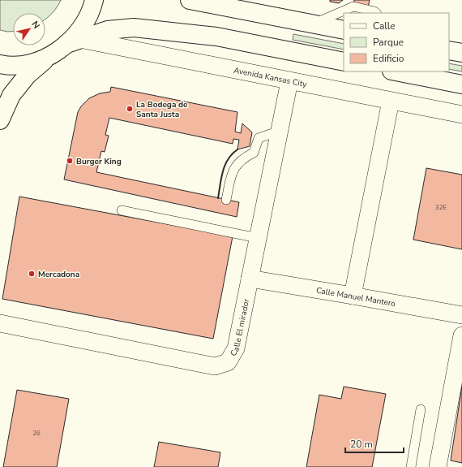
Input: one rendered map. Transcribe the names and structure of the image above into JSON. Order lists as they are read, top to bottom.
{
  "streets": {
    "street": ["Avenida Kansas City", "Calle Manuel Mantero", "Calle El mirador"]
  },
  "crossings": [
    ["Avenida Kansas City", "Calle El mirador"],
    ["Calle Manuel Mantero", "Calle El mirador"]
  ],
  "places": ["La Bodega de Santa Justa", "Burger King", "Mercadona"],
  "house_numbers": ["32E", "26"],
  "legend": ["Calle", "Parque", "Edificio"],
  "scale_bar": "20 m",
  "north": "top right"
}
